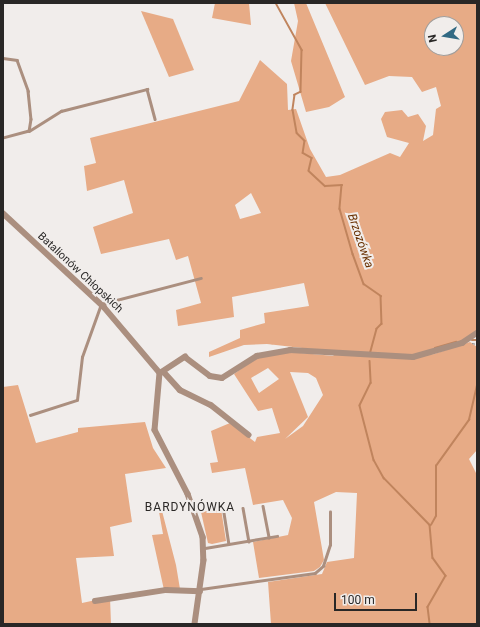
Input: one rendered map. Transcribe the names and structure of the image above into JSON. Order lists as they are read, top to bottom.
{
  "streets": {
    "street": ["Batalionów Chłopskich"]
  },
  "districts": ["BARDYNÓWKA"],
  "water": ["Brzozówka"],
  "scale_bar": "100 m",
  "north": "left"
}
